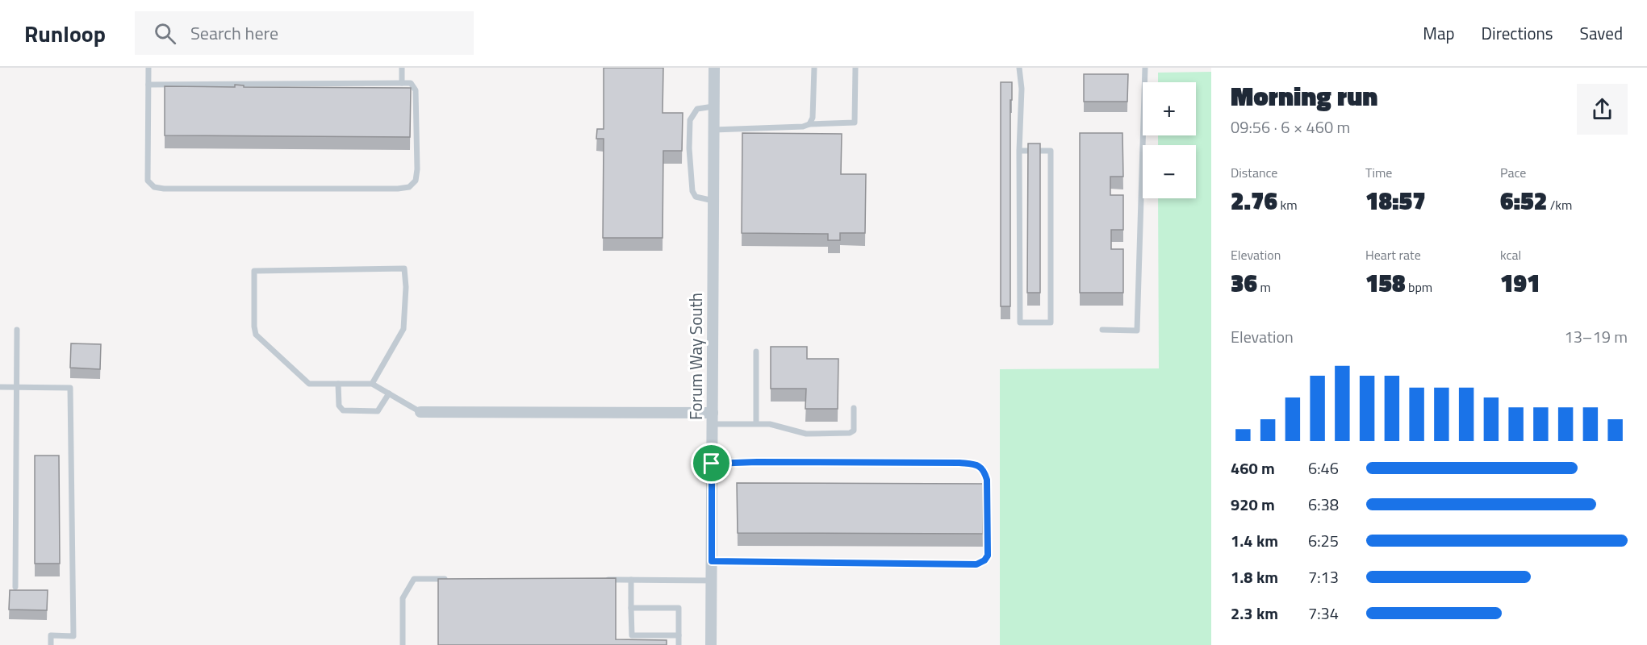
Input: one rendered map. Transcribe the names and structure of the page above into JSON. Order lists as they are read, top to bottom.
{
  "streets": {
    "street": ["Forum Way South"]
  },
  "page": {
    "header": "Runloop",
    "search": "Search here",
    "nav": ["Map", "Directions", "Saved"],
    "heading": ["Morning run", "09:56 · 6 × 460 m"],
    "map_buttons": ["+", "−"],
    "stats": [
      ["Distance", "2.76 km"],
      ["Time", "18:57"],
      ["Pace", "6:52 /km"],
      ["Elevation", "36 m"],
      ["Heart rate", "158 bpm"],
      ["kcal", "191"]
    ],
    "chart": ["Elevation", "13–19 m"],
    "list": [
      {
        "name": "460 m",
        "note": "6:46"
      },
      {
        "name": "920 m",
        "note": "6:38"
      },
      {
        "name": "1.4 km",
        "note": "6:25"
      },
      {
        "name": "1.8 km",
        "note": "7:13"
      },
      {
        "name": "2.3 km",
        "note": "7:34"
      }
    ]
  }
}
